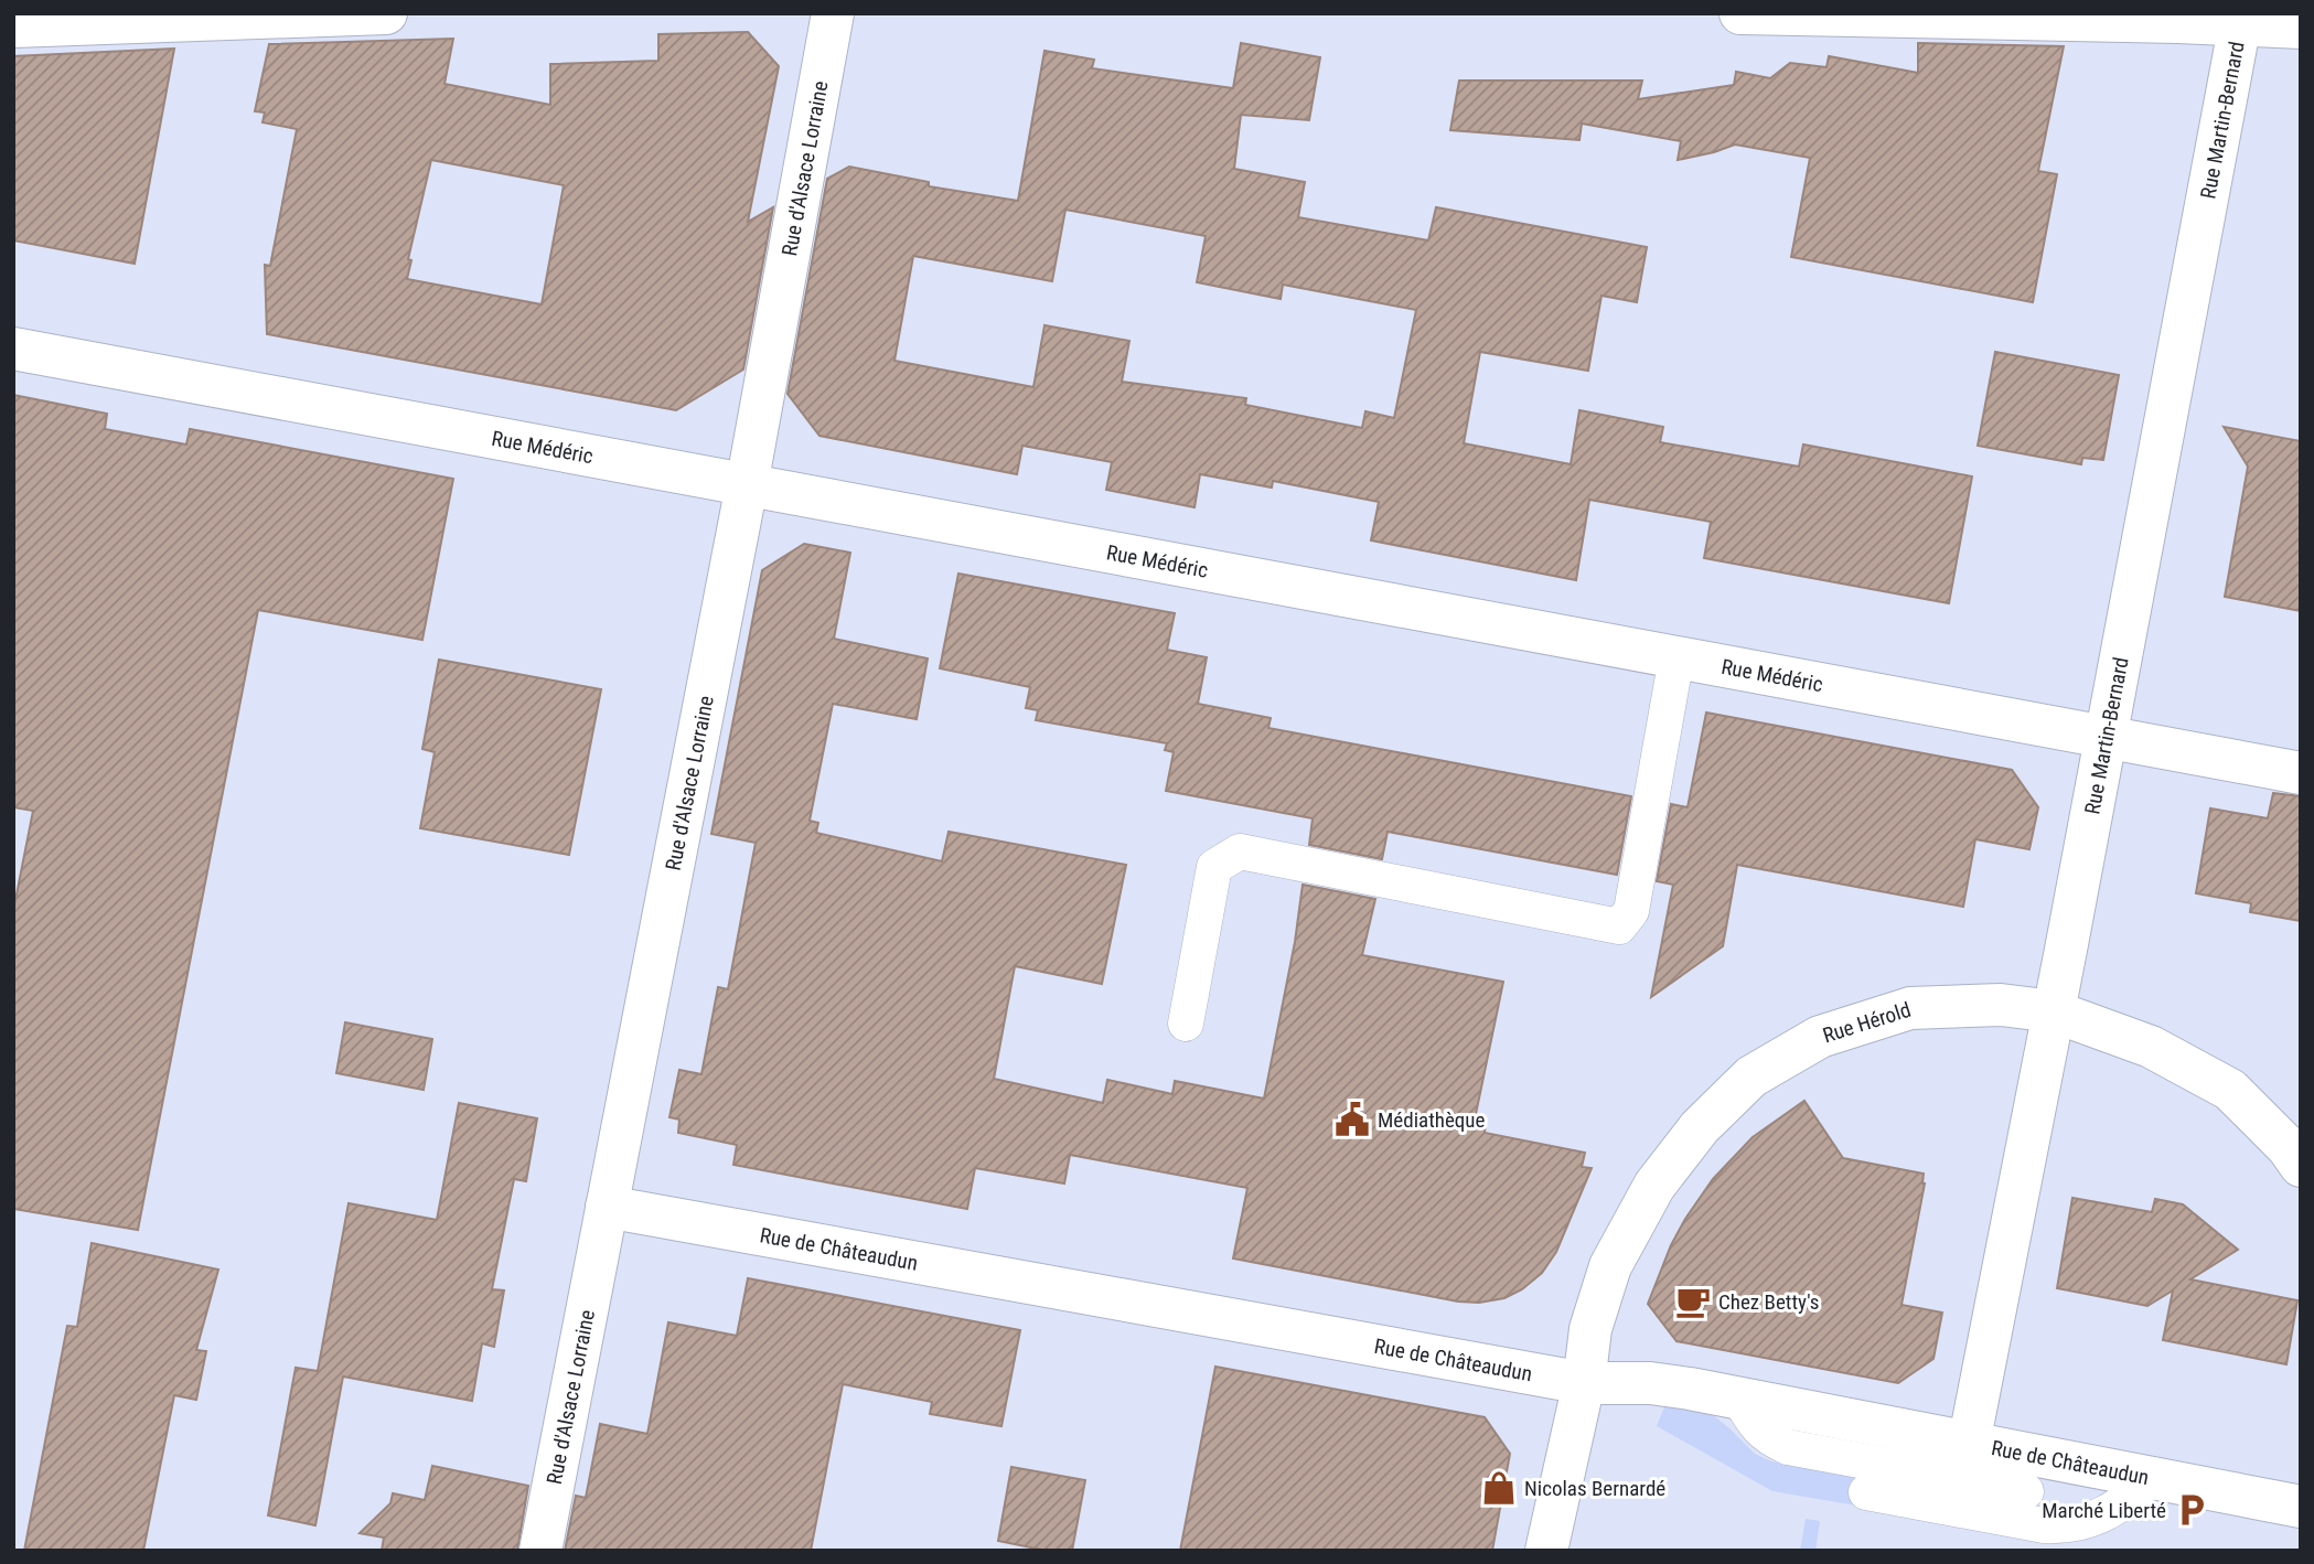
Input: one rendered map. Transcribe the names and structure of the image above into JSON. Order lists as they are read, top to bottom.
{
  "streets": {
    "street": [
      "Rue Martin-Bernard",
      "Rue d'Alsace Lorraine",
      "Rue Médéric",
      "Rue Hérold",
      "Rue de Châteaudun"
    ]
  },
  "crossings": [
    ["Rue Martin-Bernard", "Rue Médéric"],
    ["Rue Martin-Bernard", "Rue Hérold"],
    ["Rue Martin-Bernard", "Rue de Châteaudun"],
    ["Rue d'Alsace Lorraine", "Rue Médéric"],
    ["Rue d'Alsace Lorraine", "Rue de Châteaudun"],
    ["Rue Hérold", "Rue de Châteaudun"]
  ],
  "places": {
    "public building": ["Médiathèque"],
    "cafe": ["Chez Betty's"],
    "shop": ["Nicolas Bernardé"],
    "parking": ["Marché Liberté"]
  }
}
